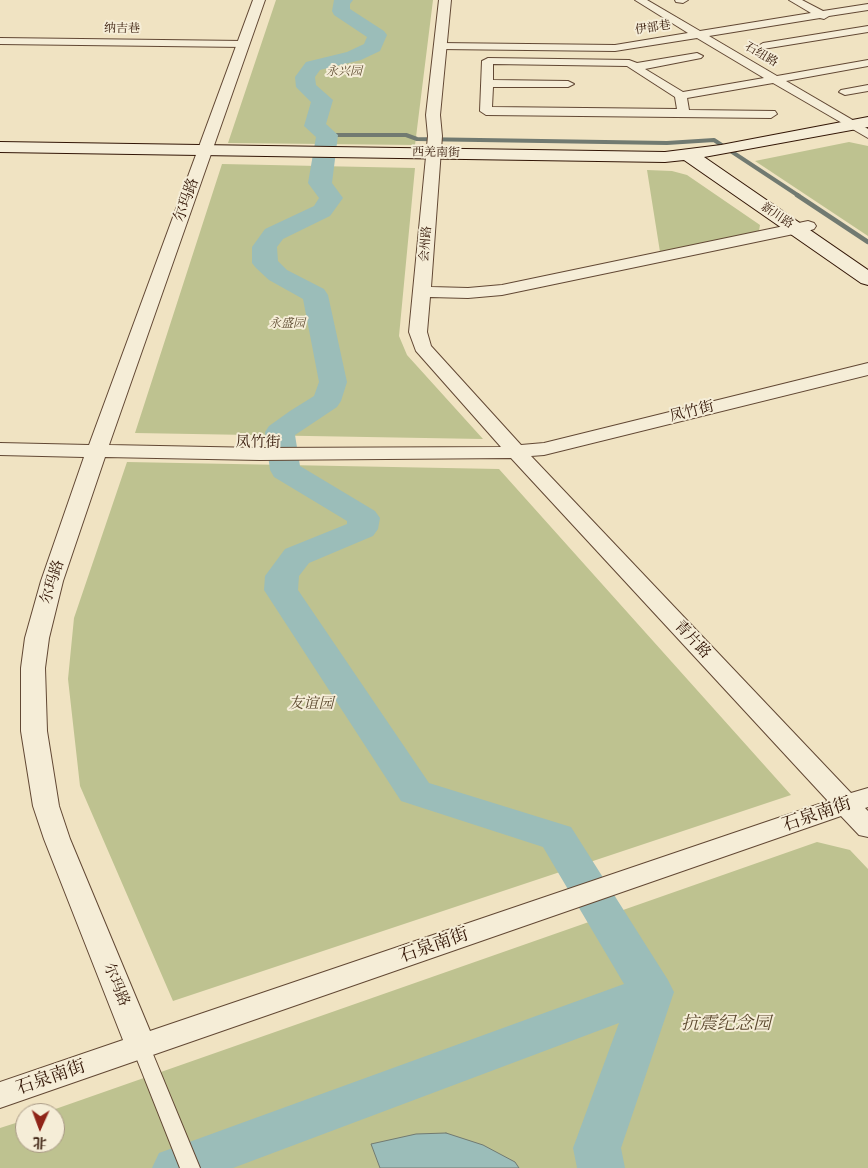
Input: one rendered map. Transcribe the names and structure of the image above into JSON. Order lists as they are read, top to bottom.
{
  "streets": {
    "main road": ["西羌南街", "新川路"],
    "street": [
      "伊部巷",
      "纳吉巷",
      "石纽路",
      "尔玛路",
      "会州路",
      "凤竹街",
      "青片路",
      "石泉南街"
    ]
  },
  "crossings": [
    ["伊部巷", "石纽路"],
    ["伊部巷", "会州路"],
    ["纳吉巷", "尔玛路"],
    ["石纽路", "西羌南街"],
    ["西羌南街", "尔玛路"],
    ["西羌南街", "新川路"],
    ["西羌南街", "会州路"],
    ["尔玛路", "凤竹街"],
    ["尔玛路", "石泉南街"],
    ["会州路", "凤竹街"],
    ["会州路", "青片路"],
    ["凤竹街", "青片路"],
    ["青片路", "石泉南街"]
  ],
  "parks": [
    "永兴园",
    "永盛园",
    "友谊园",
    "抗震纪念园"
  ],
  "north": "bottom"
}
